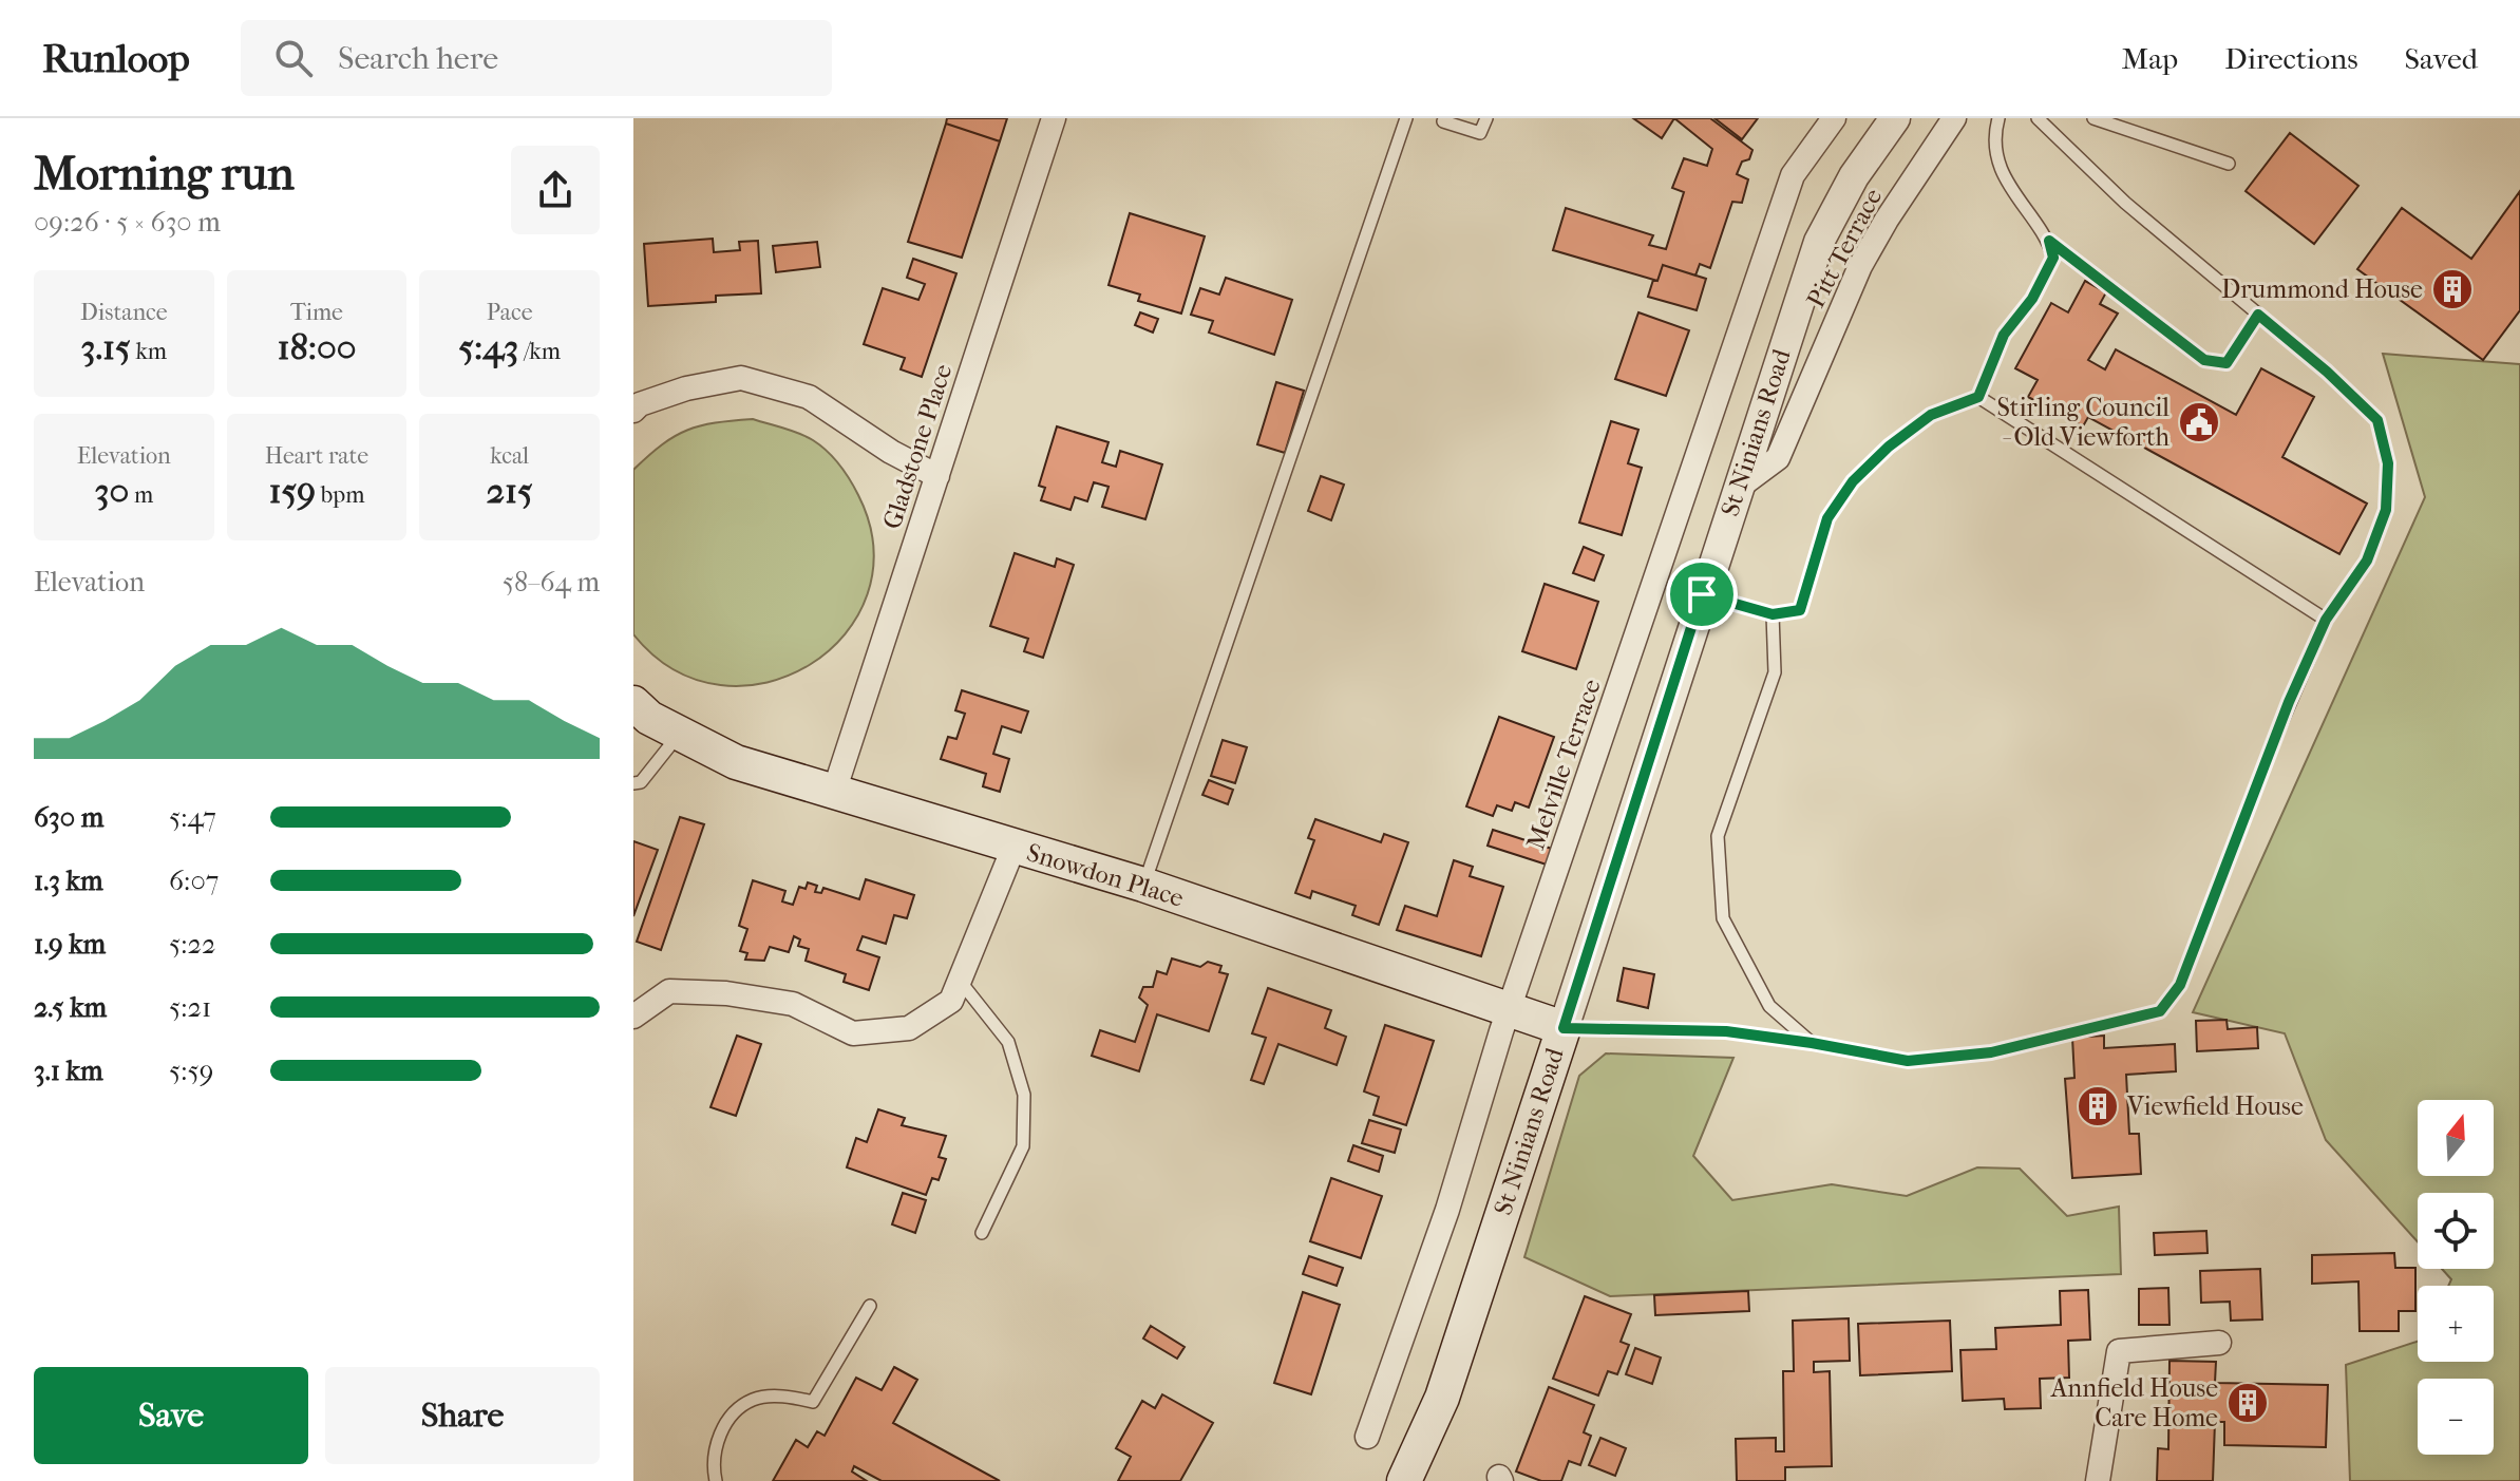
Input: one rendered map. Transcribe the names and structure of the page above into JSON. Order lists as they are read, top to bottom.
{
  "streets": {
    "main road": ["St Ninians Road", "Snowdon Place"],
    "street": ["Pitt Terrace", "Gladstone Place", "Melville Terrace"]
  },
  "crossings": [
    ["Pitt Terrace", "St Ninians Road"],
    ["St Ninians Road", "Snowdon Place"],
    ["Gladstone Place", "Snowdon Place"],
    ["Melville Terrace", "Snowdon Place"]
  ],
  "places": {
    "building": ["Drummond House", "Viewfield House", "Annfield House Care Home"],
    "public building": ["Stirling Council - Old Viewforth"]
  },
  "north": "top",
  "page": {
    "header": "Runloop",
    "search": "Search here",
    "nav": ["Map", "Directions", "Saved"],
    "heading": ["Morning run", "09:26 · 5 × 630 m"],
    "stats": [
      ["Distance", "3.15 km"],
      ["Time", "18:00"],
      ["Pace", "5:43 /km"],
      ["Elevation", "30 m"],
      ["Heart rate", "159 bpm"],
      ["kcal", "215"]
    ],
    "chart": ["Elevation", "58–64 m"],
    "list": [
      {
        "name": "630 m",
        "note": "5:47"
      },
      {
        "name": "1.3 km",
        "note": "6:07"
      },
      {
        "name": "1.9 km",
        "note": "5:22"
      },
      {
        "name": "2.5 km",
        "note": "5:21"
      },
      {
        "name": "3.1 km",
        "note": "5:59"
      }
    ],
    "map_buttons": ["+", "−"],
    "buttons": ["Save", "Share"]
  }
}
